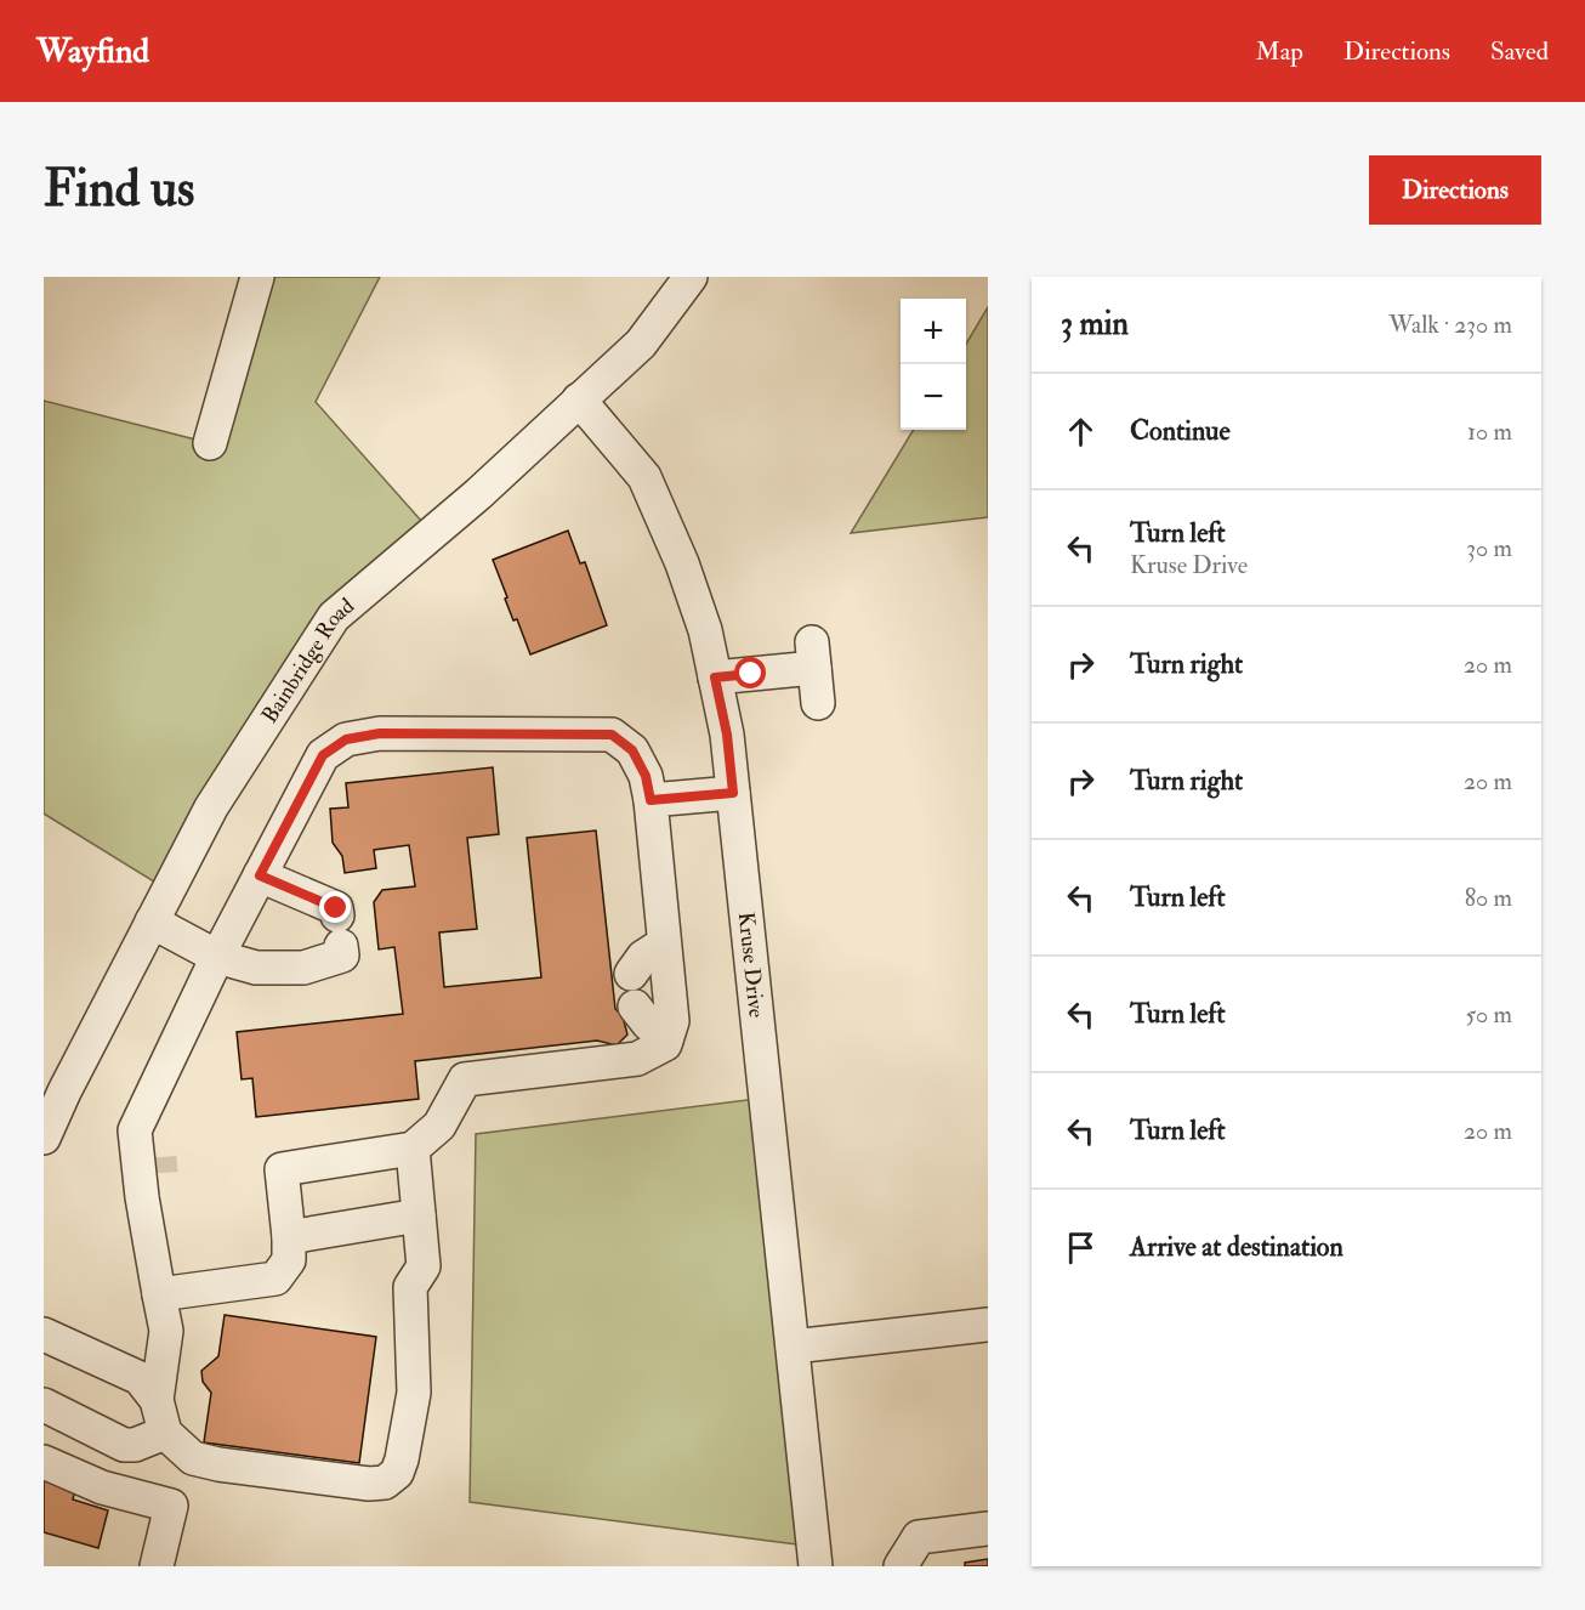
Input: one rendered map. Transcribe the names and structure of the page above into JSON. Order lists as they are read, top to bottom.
{
  "streets": {
    "street": ["Bainbridge Road", "Kruse Drive"]
  },
  "crossings": [
    ["Bainbridge Road", "Kruse Drive"]
  ],
  "page": {
    "header": "Wayfind",
    "nav": ["Map", "Directions", "Saved"],
    "buttons": "Directions",
    "title": "Find us",
    "heading": ["3 min", "Walk · 230 m"],
    "map_buttons": ["+", "−"],
    "list": [
      ["Continue", "10 m"],
      ["Turn left", "Kruse Drive", "30 m"],
      ["Turn right", "20 m"],
      ["Turn right", "20 m"],
      ["Turn left", "80 m"],
      ["Turn left", "50 m"],
      ["Turn left", "20 m"],
      "Arrive at destination"
    ]
  }
}
